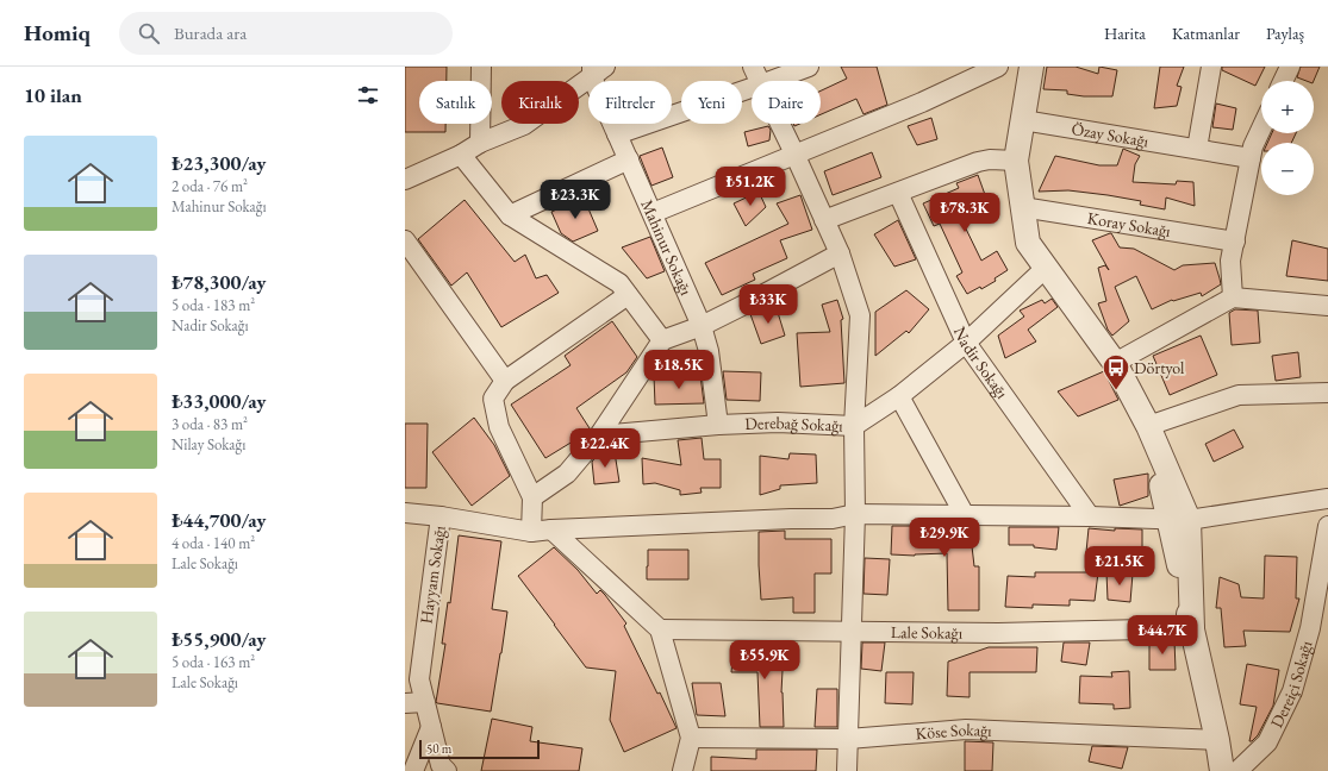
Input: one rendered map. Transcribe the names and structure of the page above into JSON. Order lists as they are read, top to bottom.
{
  "streets": {
    "street": [
      "Özay Sokağı",
      "Koray Sokağı",
      "Mahinur Sokağı",
      "Nadir Sokağı",
      "Derebağ Sokağı",
      "Hayyam Sokağı",
      "Lale Sokağı",
      "Dereiçi Sokağı",
      "Köse Sokağı"
    ]
  },
  "crossings": [
    ["Mahinur Sokağı", "Derebağ Sokağı"],
    ["Nadir Sokağı", "Derebağ Sokağı"]
  ],
  "places": {
    "bus stop": ["Dörtyol"]
  },
  "scale_bar": "50 m",
  "page": {
    "header": "Homiq",
    "search": "Burada ara",
    "nav": ["Harita", "Katmanlar", "Paylaş"],
    "heading": "10 ilan",
    "map_buttons": ["+", "−"],
    "chip": [
      "Satılık",
      "Kiralık",
      "Filtreler",
      "Yeni",
      "Daire"
    ],
    "list": [
      {
        "name": "₺23,300/ay",
        "note": "2 oda · 76 m² · Mahinur Sokağı"
      },
      {
        "name": "₺78,300/ay",
        "note": "5 oda · 183 m² · Nadir Sokağı"
      },
      {
        "name": "₺33,000/ay",
        "note": "3 oda · 83 m² · Nilay Sokağı"
      },
      {
        "name": "₺44,700/ay",
        "note": "4 oda · 140 m² · Lale Sokağı"
      },
      {
        "name": "₺55,900/ay",
        "note": "5 oda · 163 m² · Lale Sokağı"
      }
    ],
    "price": [
      "₺51.2K",
      "₺23.3K",
      "₺78.3K",
      "₺33K",
      "₺18.5K",
      "₺22.4K",
      "₺29.9K",
      "₺21.5K",
      "₺44.7K",
      "₺55.9K"
    ],
    "scale": "50 m"
  }
}
